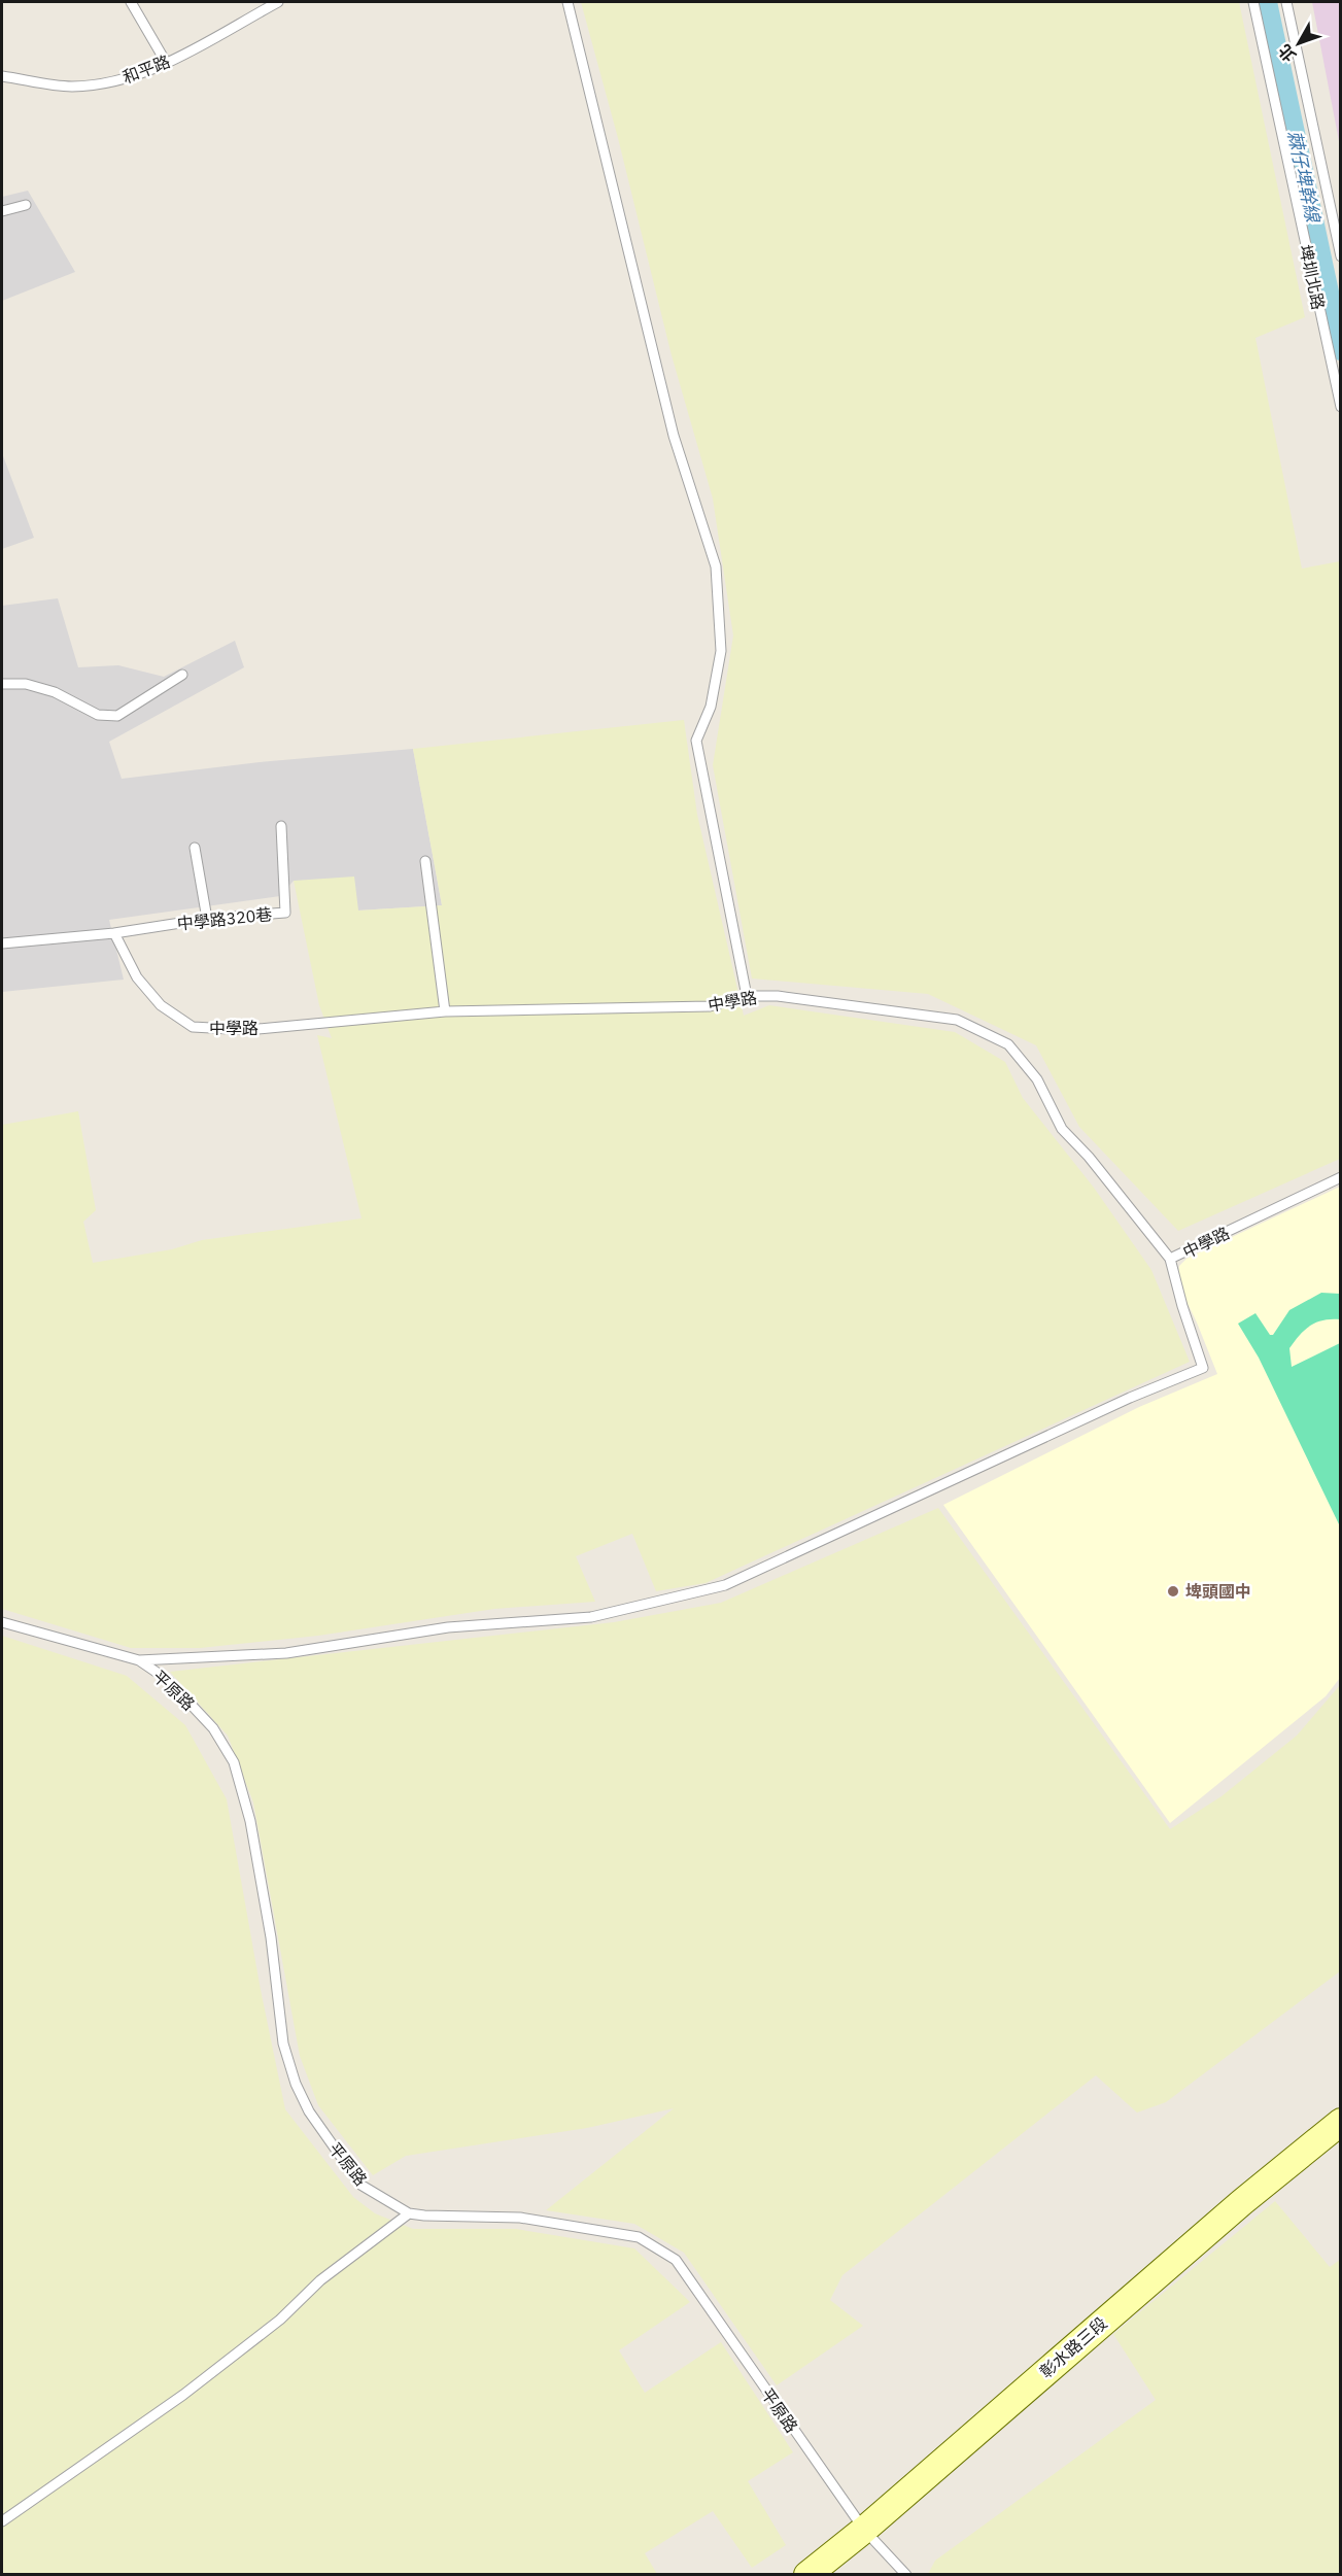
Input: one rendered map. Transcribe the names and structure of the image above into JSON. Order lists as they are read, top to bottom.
{
  "streets": {
    "main road": ["彰水路三段"],
    "lane": [
      "和平路",
      "埤圳北路",
      "中學路320巷",
      "中學路",
      "平原路"
    ]
  },
  "crossings": [
    ["中學路320巷", "中學路"],
    ["平原路", "彰水路三段"]
  ],
  "water": ["棘仔埤幹線"],
  "places": ["埤頭國中"],
  "north": "bottom left"
}
